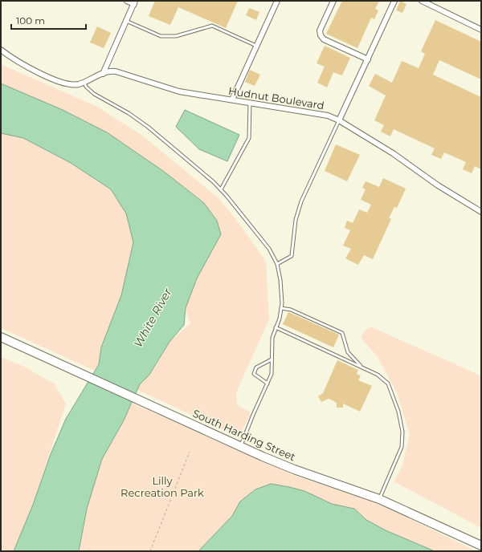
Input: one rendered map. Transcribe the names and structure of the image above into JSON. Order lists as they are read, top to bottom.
{
  "streets": {
    "main road": ["South Harding Street"],
    "street": ["Hudnut Boulevard"]
  },
  "water": ["White River"],
  "parks": ["Lilly Recreation Park"],
  "scale_bar": "100 m"
}
